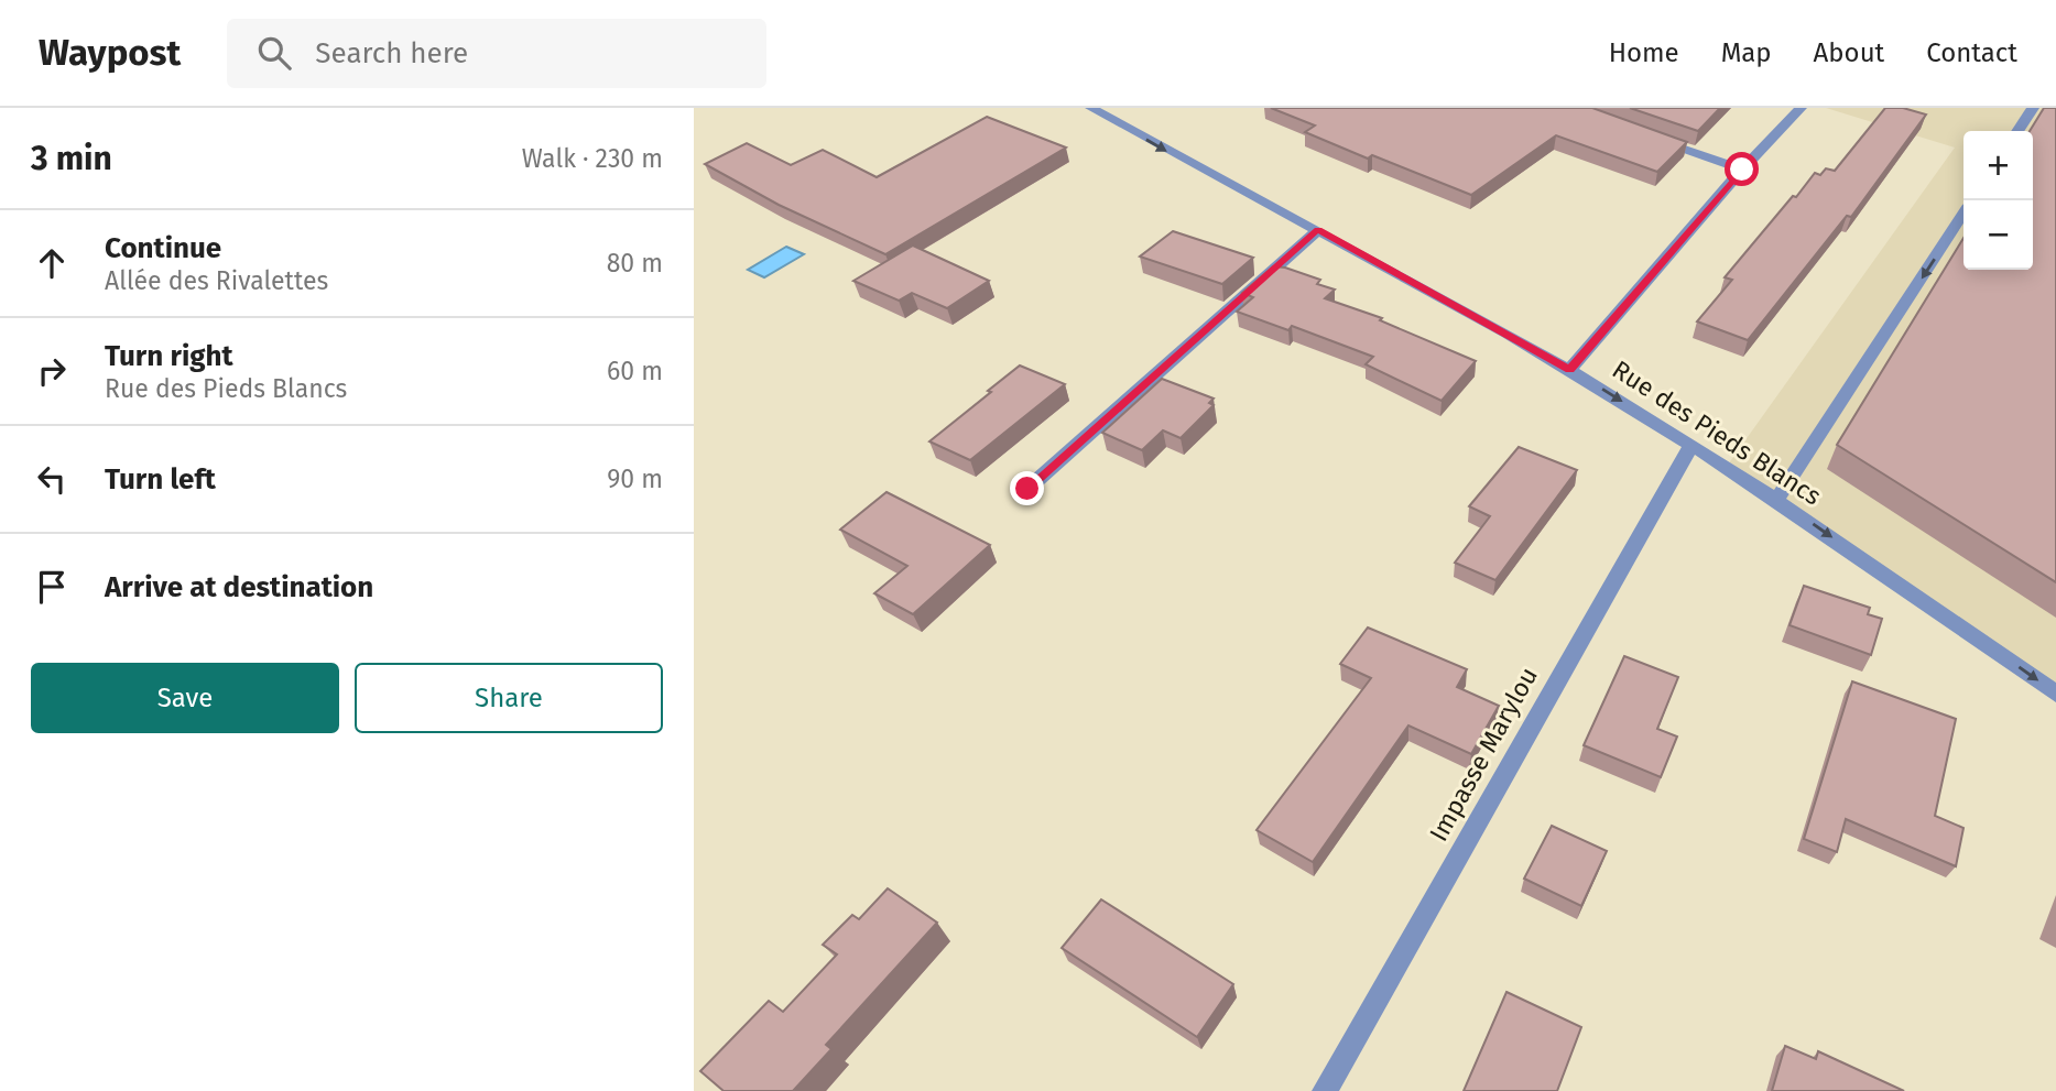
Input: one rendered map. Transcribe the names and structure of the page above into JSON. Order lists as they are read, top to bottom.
{
  "streets": {
    "street": ["Rue des Pieds Blancs", "Impasse Marylou"]
  },
  "crossings": [
    ["Rue des Pieds Blancs", "Impasse Marylou"]
  ],
  "one_way": ["Rue des Pieds Blancs"],
  "page": {
    "header": "Waypost",
    "search": "Search here",
    "nav": [
      "Home",
      "Map",
      "About",
      "Contact"
    ],
    "heading": ["3 min", "Walk · 230 m"],
    "map_buttons": ["+", "−"],
    "list": [
      ["Continue", "Allée des Rivalettes", "80 m"],
      ["Turn right", "Rue des Pieds Blancs", "60 m"],
      ["Turn left", "90 m"],
      "Arrive at destination"
    ],
    "buttons": ["Save", "Share"]
  }
}
